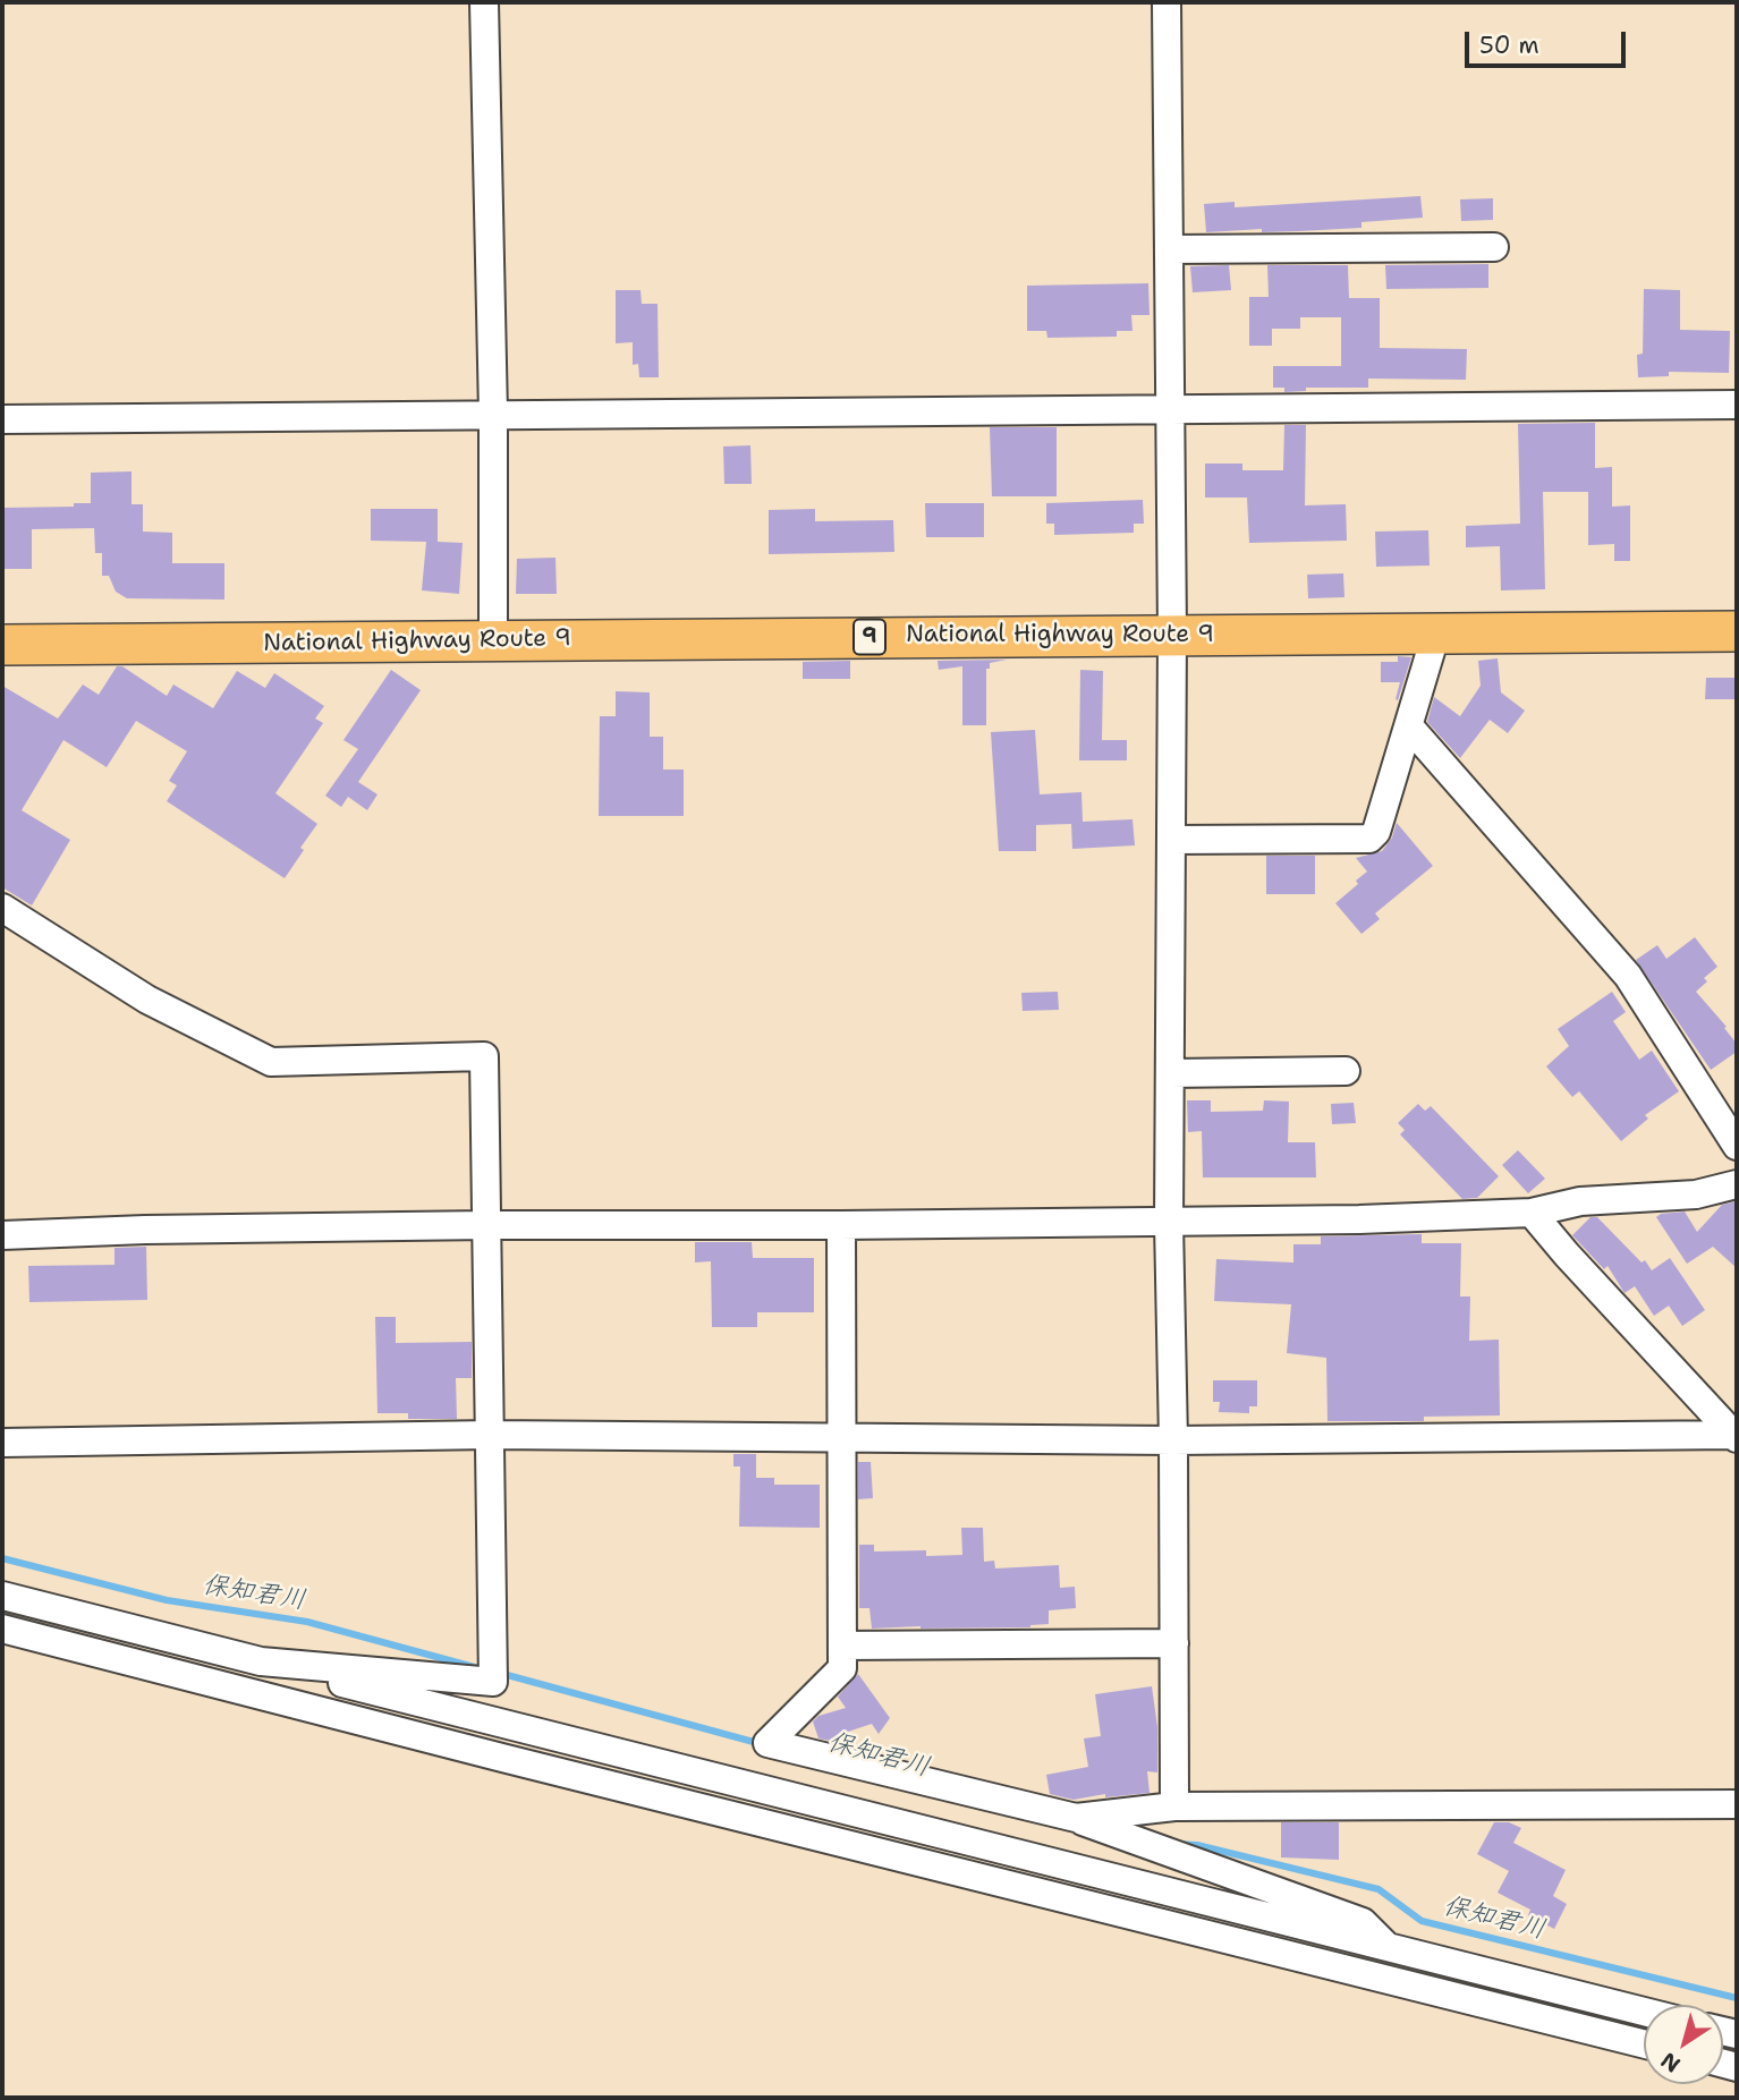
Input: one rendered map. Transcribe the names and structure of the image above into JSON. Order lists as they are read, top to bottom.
{
  "streets": {
    "highway": ["National Highway Route 9", "9"]
  },
  "water": ["保知君川"],
  "scale_bar": "50 m",
  "north": "bottom left"
}
